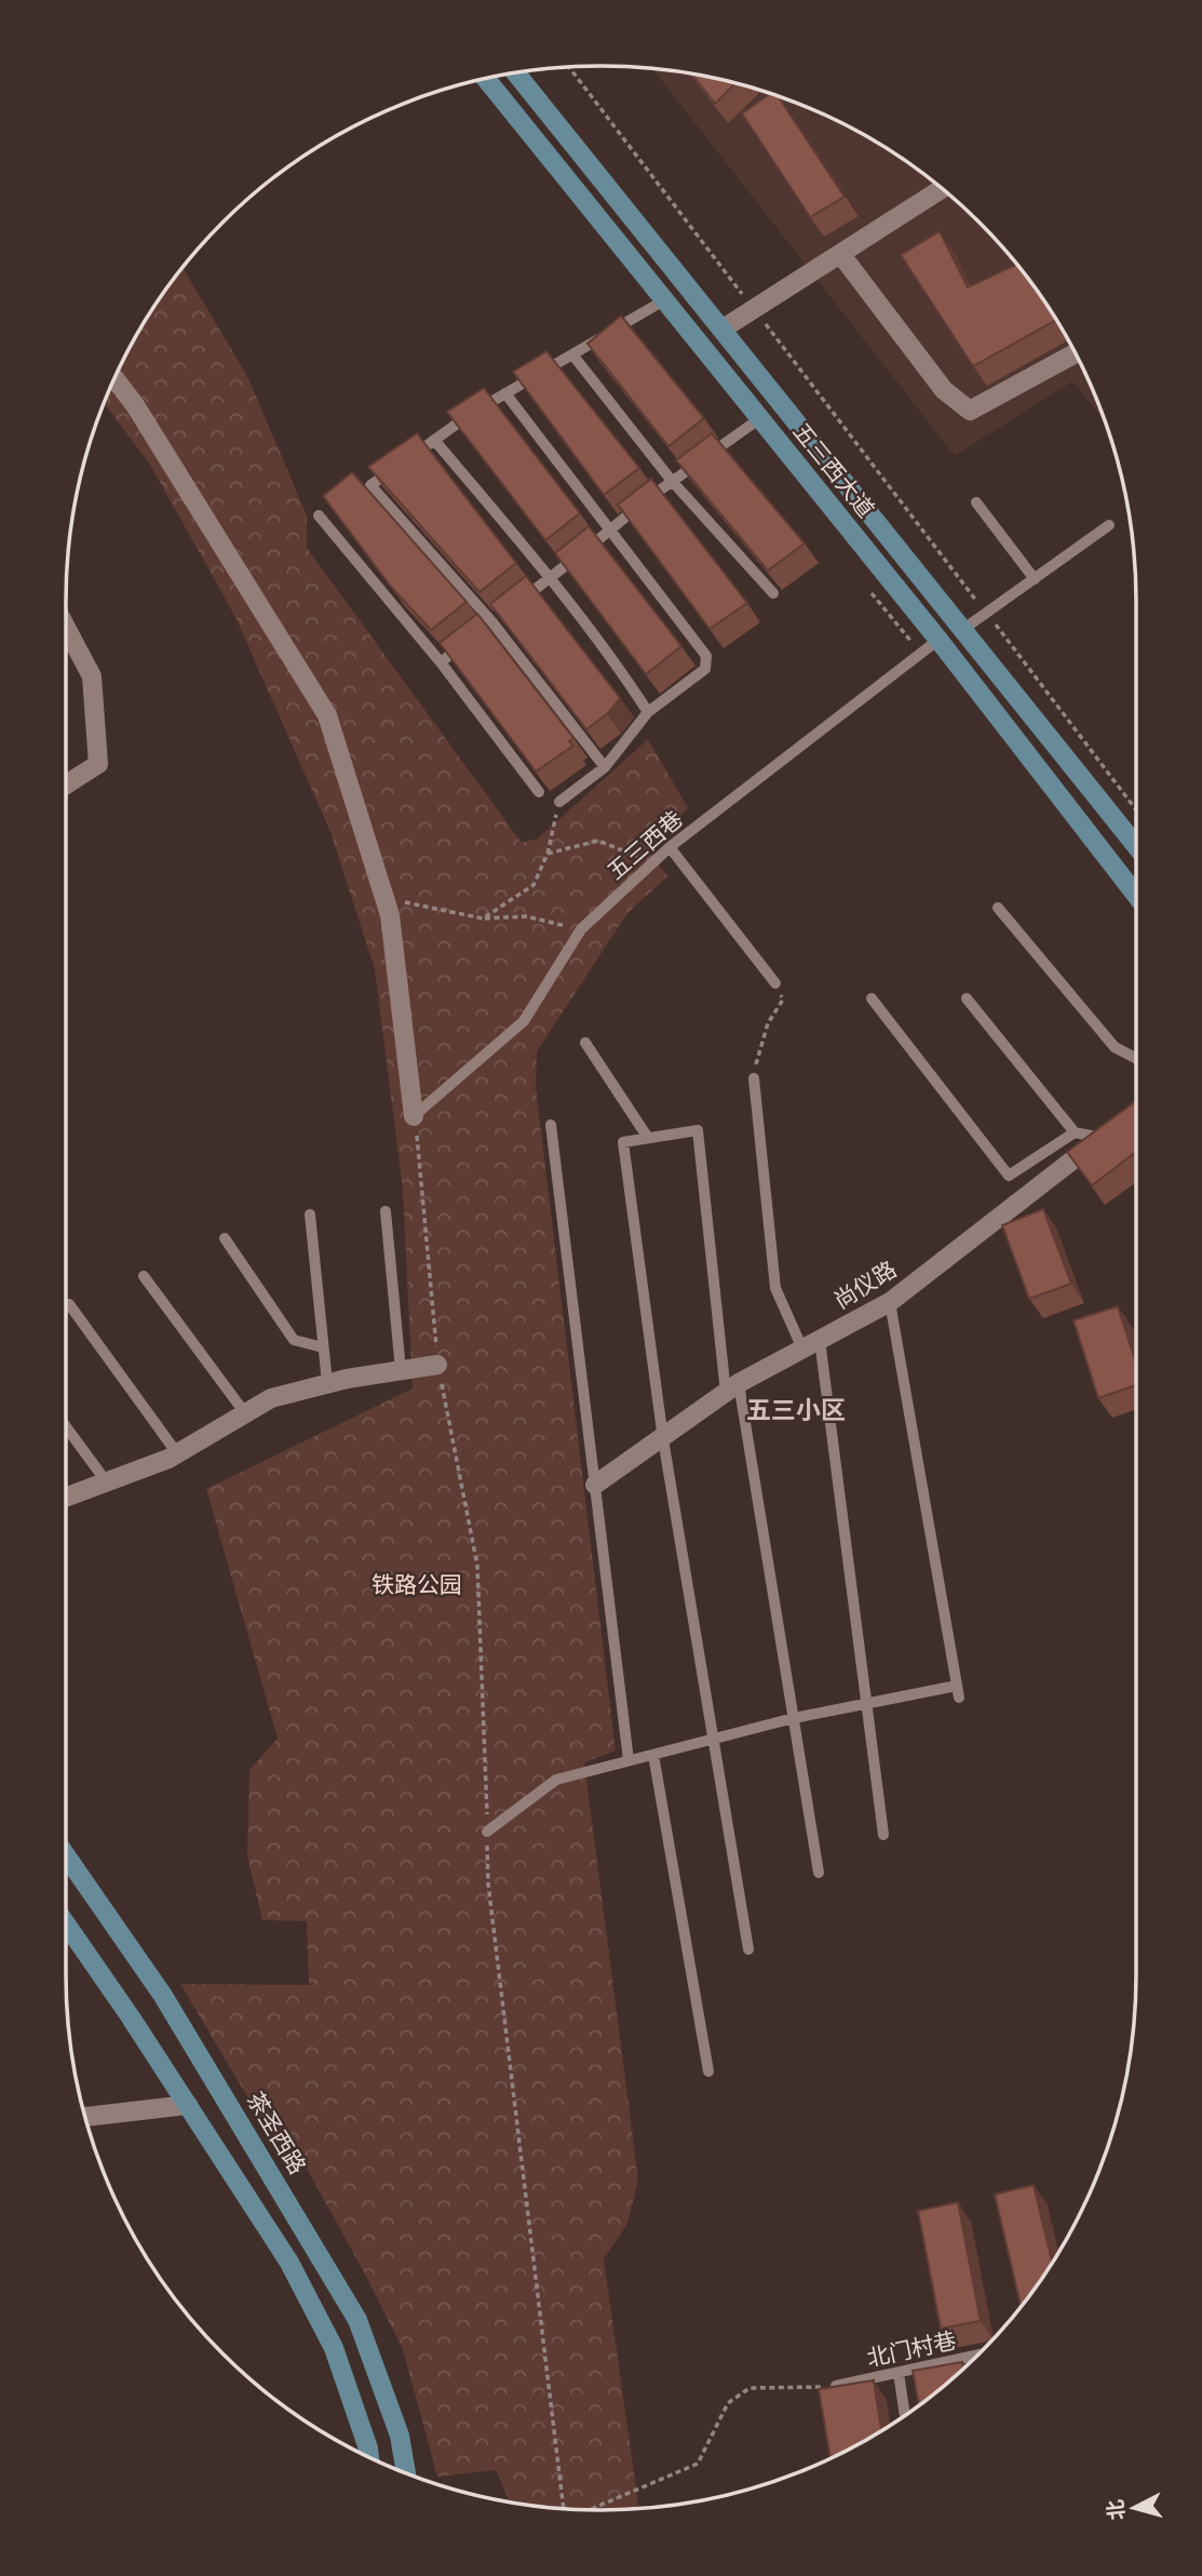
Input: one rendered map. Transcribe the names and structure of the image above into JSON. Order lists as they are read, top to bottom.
{
  "streets": {
    "main road": ["五三西大道", "茶圣西路"],
    "street": ["尚仪路"],
    "lane": ["五三西巷", "北门村巷"]
  },
  "crossings": [
    ["五三西大道", "五三西巷"]
  ],
  "districts": ["五三小区"],
  "parks": ["铁路公园"],
  "north": "left"
}
